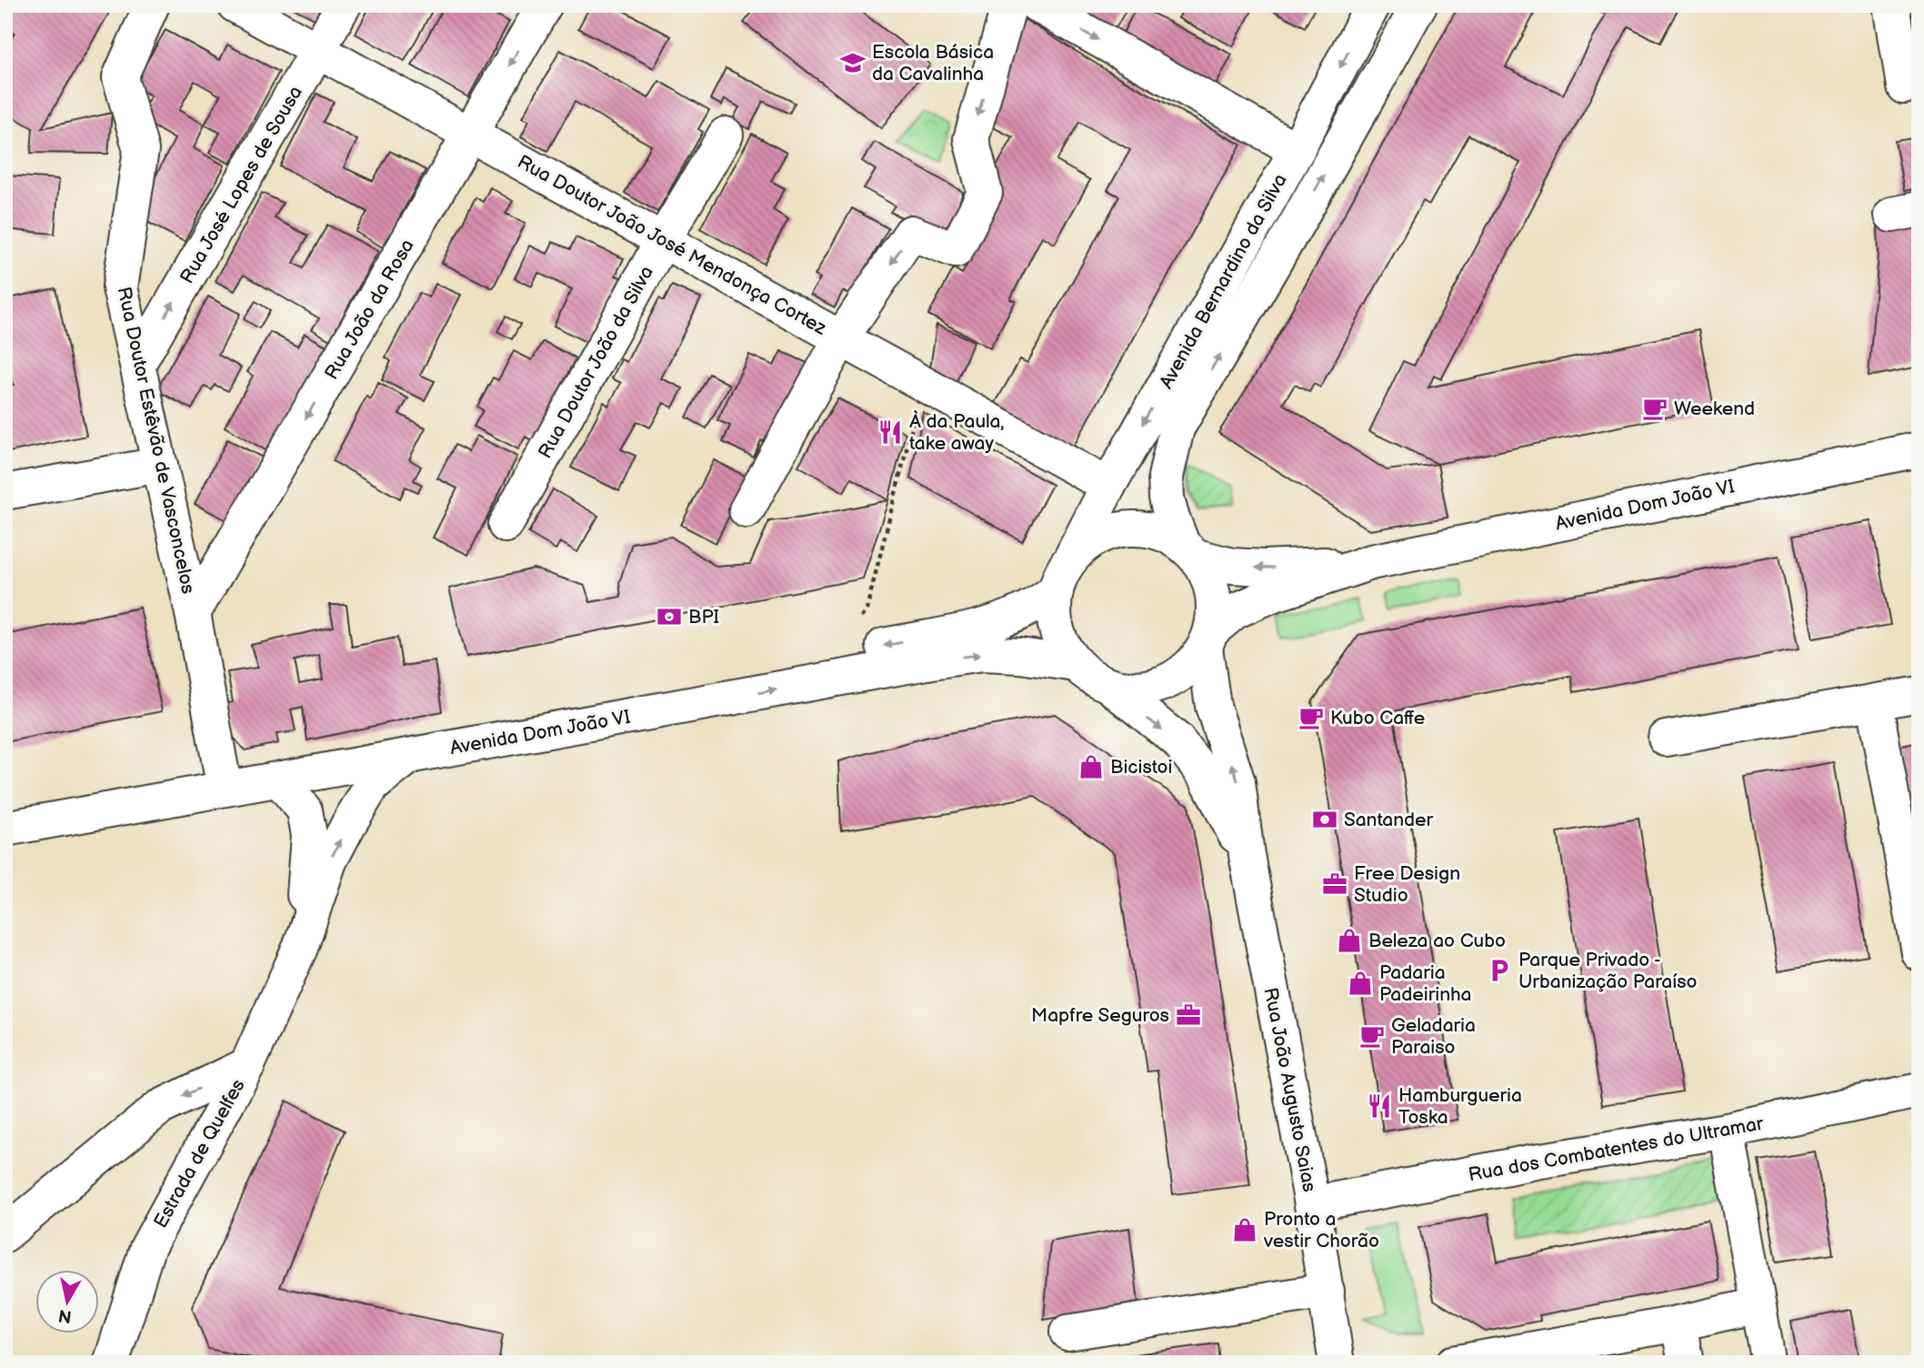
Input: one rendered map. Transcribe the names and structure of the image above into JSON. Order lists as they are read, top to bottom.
{
  "streets": {
    "street": [
      "Rua José Lopes de Sousa",
      "Rua Doutor João José Mendonça Cortez",
      "Avenida Bernardino da Silva",
      "Rua João da Rosa",
      "Rua Doutor João da Silva",
      "Rua Doutor Estêvão de Vasconcelos",
      "Avenida Dom João VI",
      "Rua João Augusto Saias",
      "Rua dos Combatentes do Ultramar",
      "Estrada de Quelfes"
    ]
  },
  "crossings": [
    ["Rua José Lopes de Sousa", "Rua Doutor João José Mendonça Cortez"],
    ["Rua José Lopes de Sousa", "Rua Doutor Estêvão de Vasconcelos"],
    ["Rua Doutor João José Mendonça Cortez", "Avenida Bernardino da Silva"],
    ["Rua Doutor João José Mendonça Cortez", "Rua João da Rosa"],
    ["Rua Doutor João José Mendonça Cortez", "Rua Doutor João da Silva"],
    ["Avenida Bernardino da Silva", "Avenida Dom João VI"],
    ["Rua João da Rosa", "Rua Doutor Estêvão de Vasconcelos"],
    ["Rua Doutor Estêvão de Vasconcelos", "Avenida Dom João VI"],
    ["Avenida Dom João VI", "Estrada de Quelfes"],
    ["Rua João Augusto Saias", "Rua dos Combatentes do Ultramar"]
  ],
  "one_way": ["Rua José Lopes de Sousa", "Rua João da Rosa"],
  "places": {
    "school or university": ["Escola Básica da Cavalinha"],
    "cafe": ["Weekend", "Kubo Caffe", "Geladaria Paraiso"],
    "restaurant": ["À da Paula, take away", "Hamburgueria Toska"],
    "bank": ["BPI", "Santander"],
    "shop": [
      "Bicistoi",
      "Beleza ao Cubo",
      "Padaria Padeirinha",
      "Pronto a vestir Chorão"
    ],
    "office": ["Free Design Studio", "Mapfre Seguros"],
    "parking": ["Parque Privado - Urbanização Paraíso"]
  },
  "north": "bottom"
}
